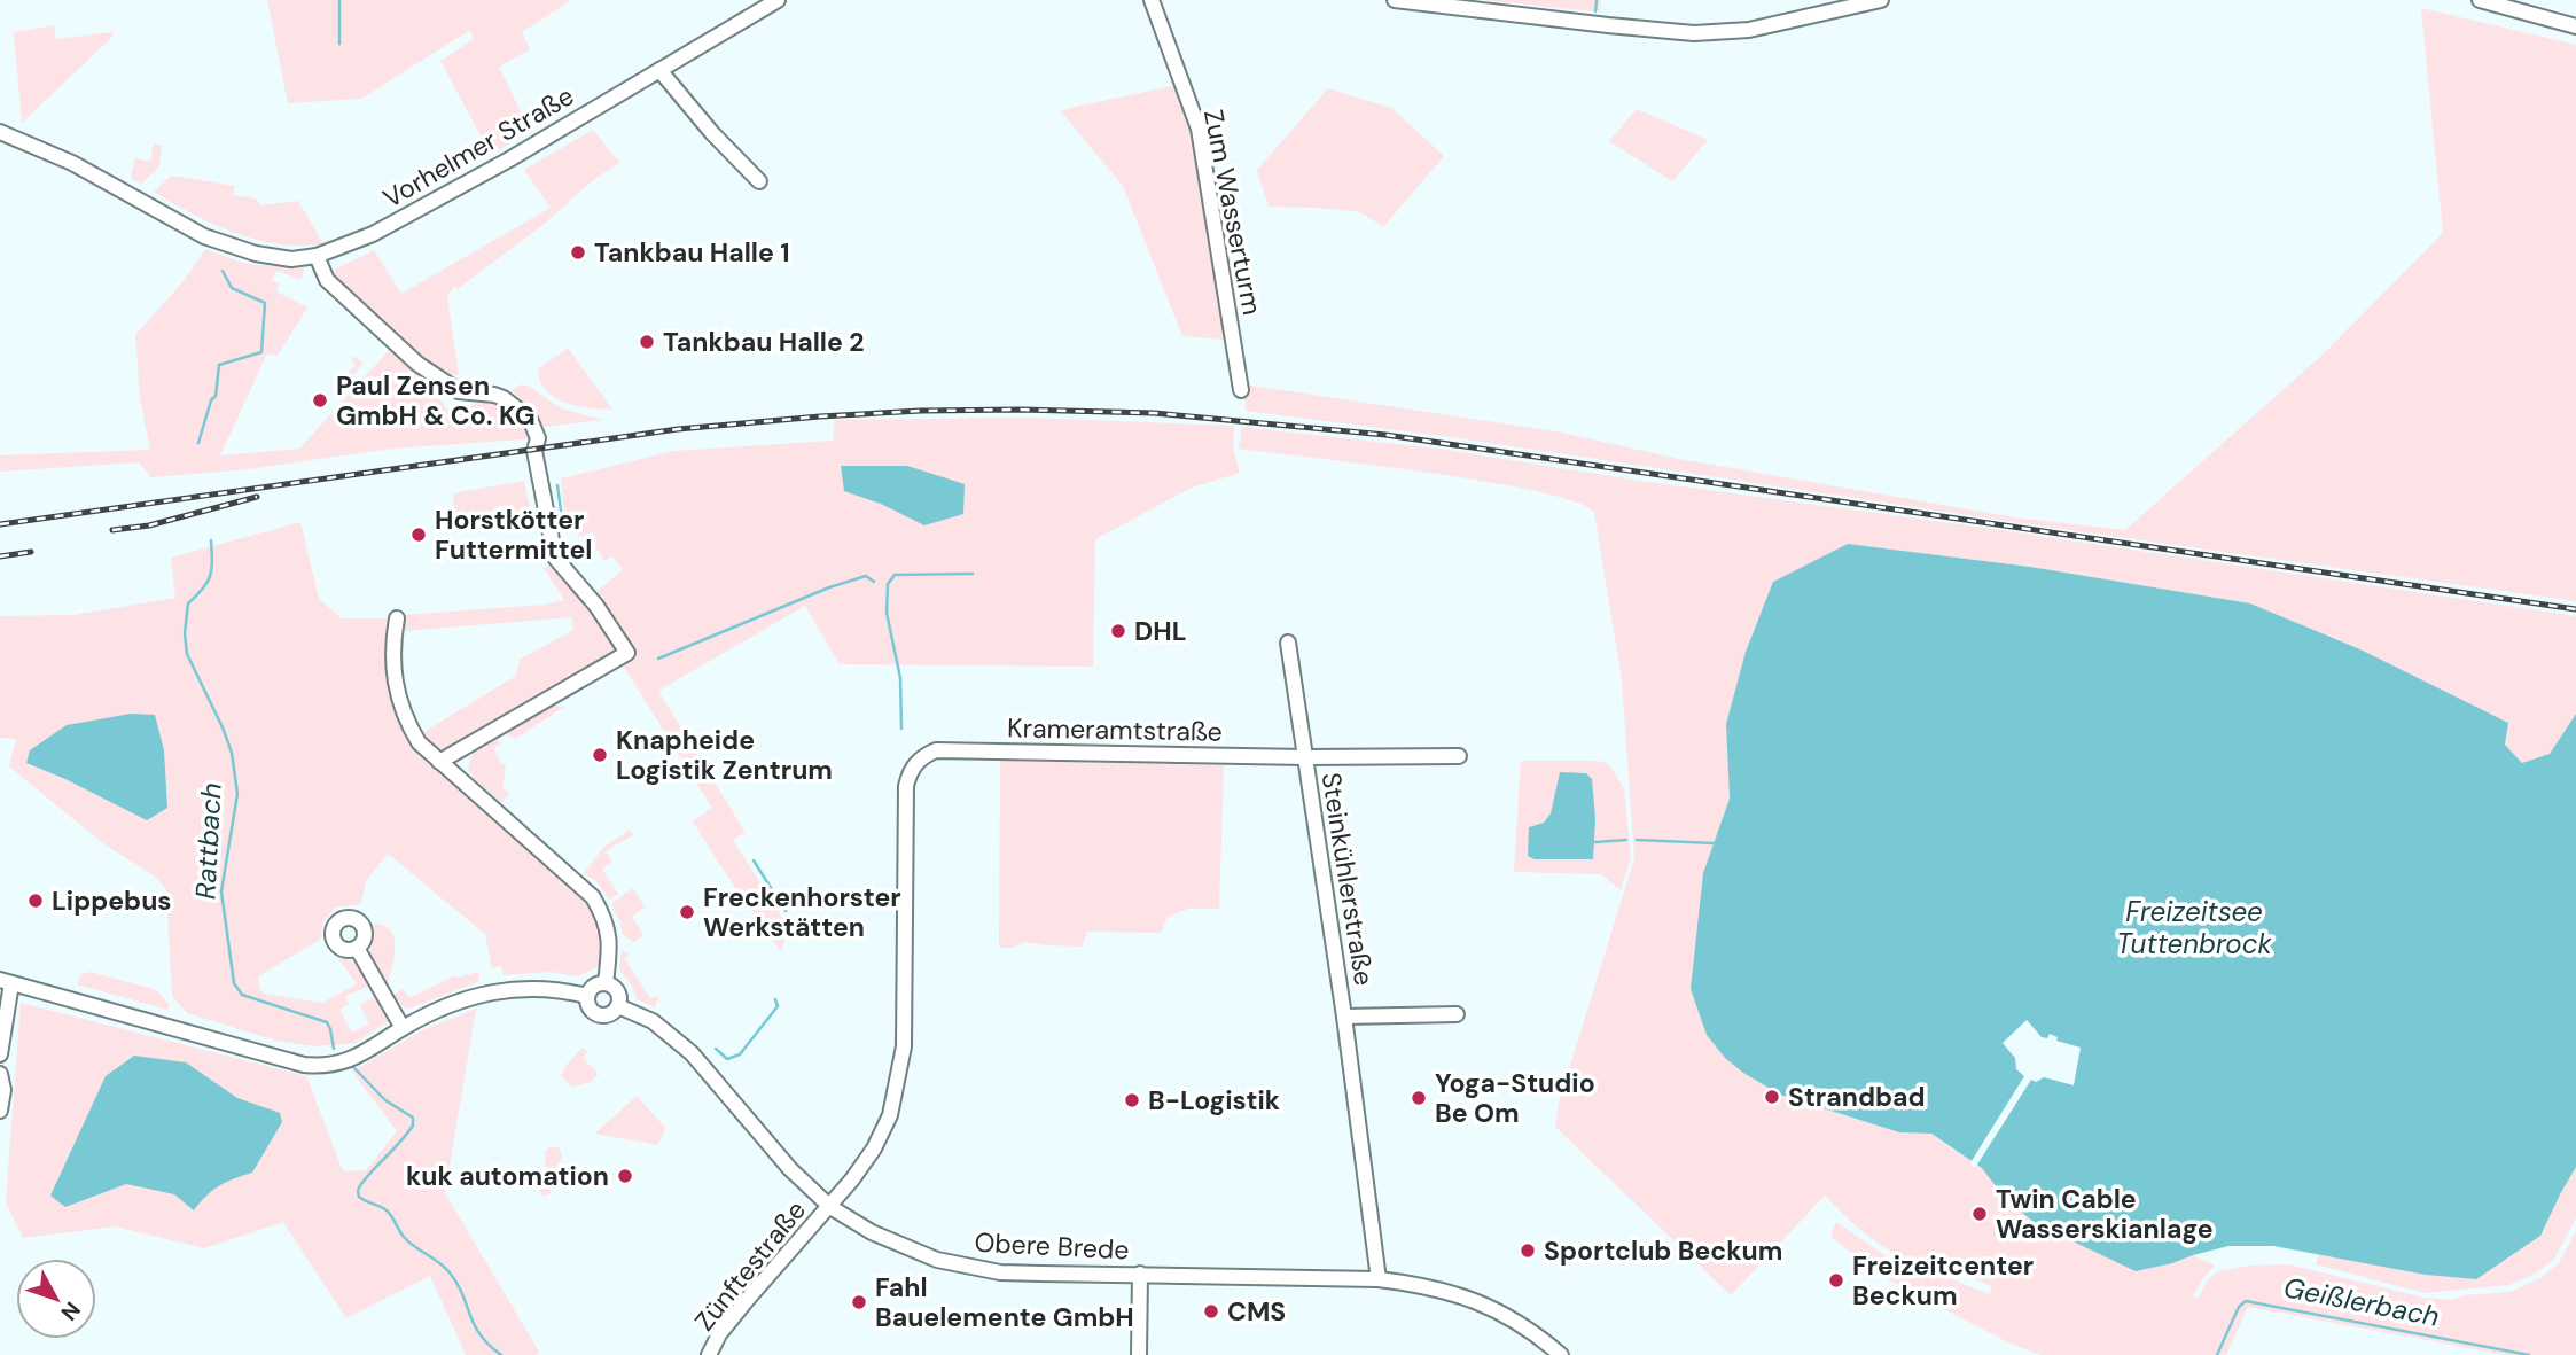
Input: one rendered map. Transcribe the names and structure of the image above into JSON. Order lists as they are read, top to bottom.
{
  "streets": {
    "street": [
      "Vorhelmer Straße",
      "Zum Wasserturm",
      "Krameramtstraße",
      "Steinkühlerstraße",
      "Obere Brede",
      "Zünftestraße"
    ]
  },
  "crossings": [
    ["Krameramtstraße", "Steinkühlerstraße"],
    ["Krameramtstraße", "Zünftestraße"],
    ["Steinkühlerstraße", "Obere Brede"],
    ["Obere Brede", "Zünftestraße"]
  ],
  "water": ["Rattbach", "Freizeitsee Tuttenbrock", "Geißlerbach"],
  "places": [
    "Tankbau Halle 1",
    "Tankbau Halle 2",
    "Paul Zensen GmbH & Co. KG",
    "Horstkötter Futtermittel",
    "DHL",
    "Knapheide Logistik Zentrum",
    "Lippebus",
    "Freckenhorster Werkstätten",
    "Strandbad",
    "Yoga-Studio Be Om",
    "B-Logistik",
    "kuk automation",
    "Twin Cable Wasserskianlage",
    "Sportclub Beckum",
    "Freizeitcenter Beckum",
    "Fahl Bauelemente GmbH",
    "CMS"
  ],
  "north": "bottom right"
}
